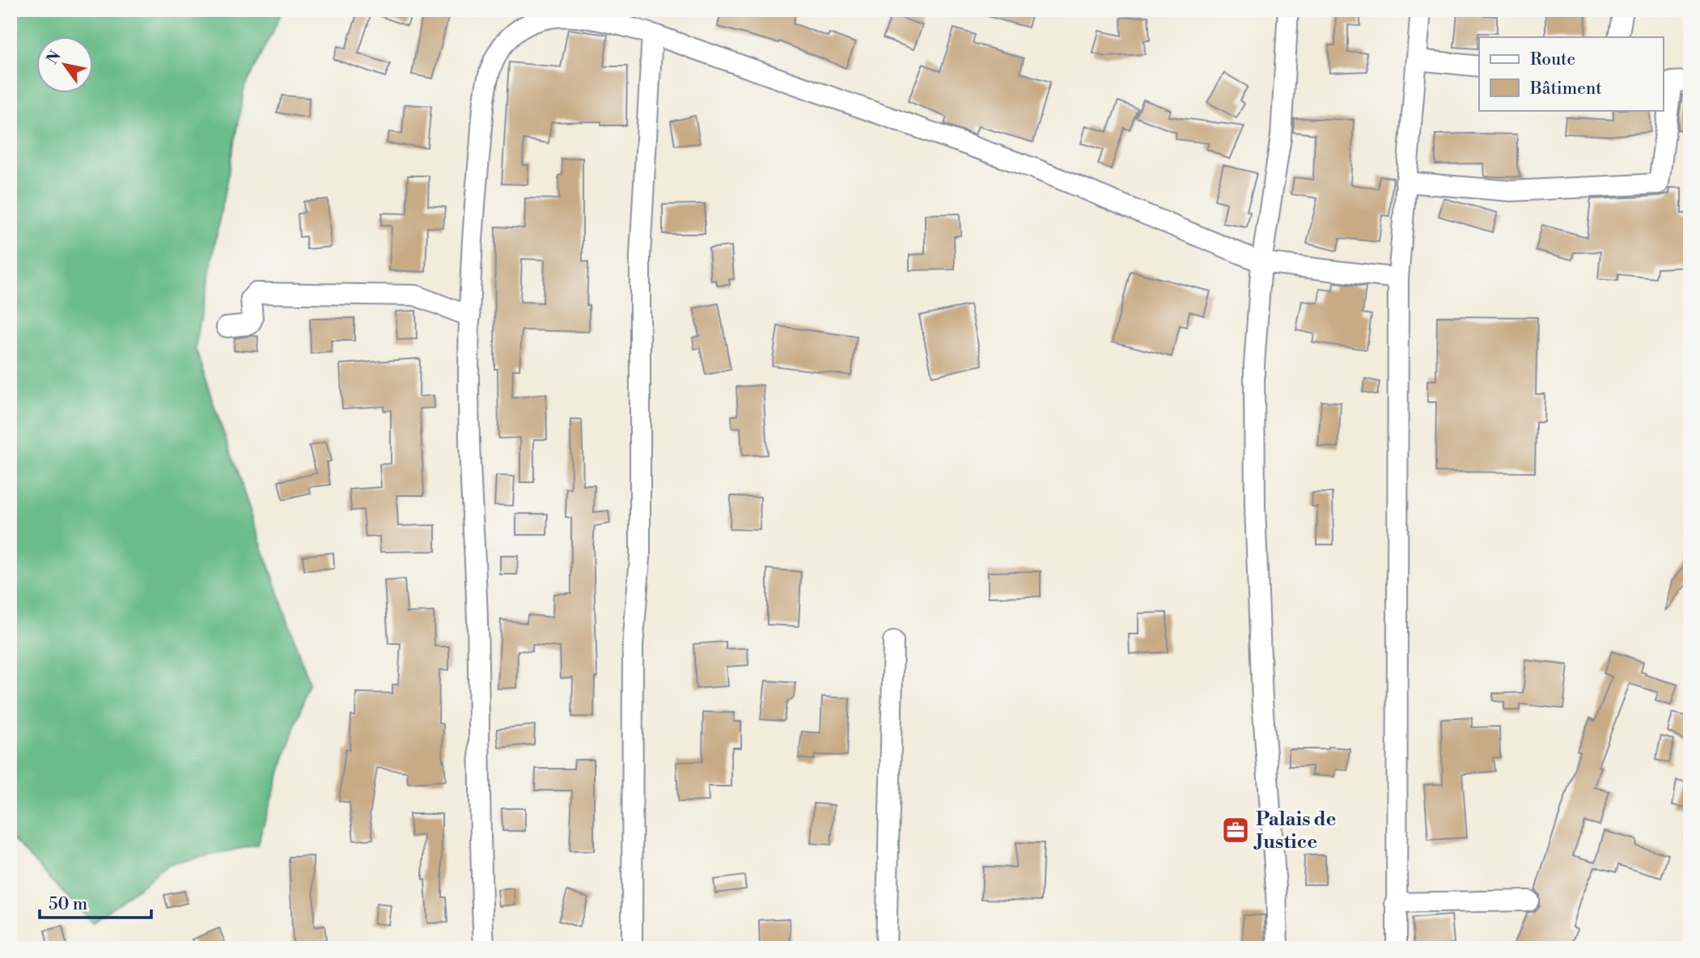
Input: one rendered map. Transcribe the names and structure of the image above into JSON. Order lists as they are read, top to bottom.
{
  "places": {
    "office": ["Palais de Justice"]
  },
  "legend": ["Route", "Bâtiment"],
  "scale_bar": "50 m",
  "north": "top left"
}
